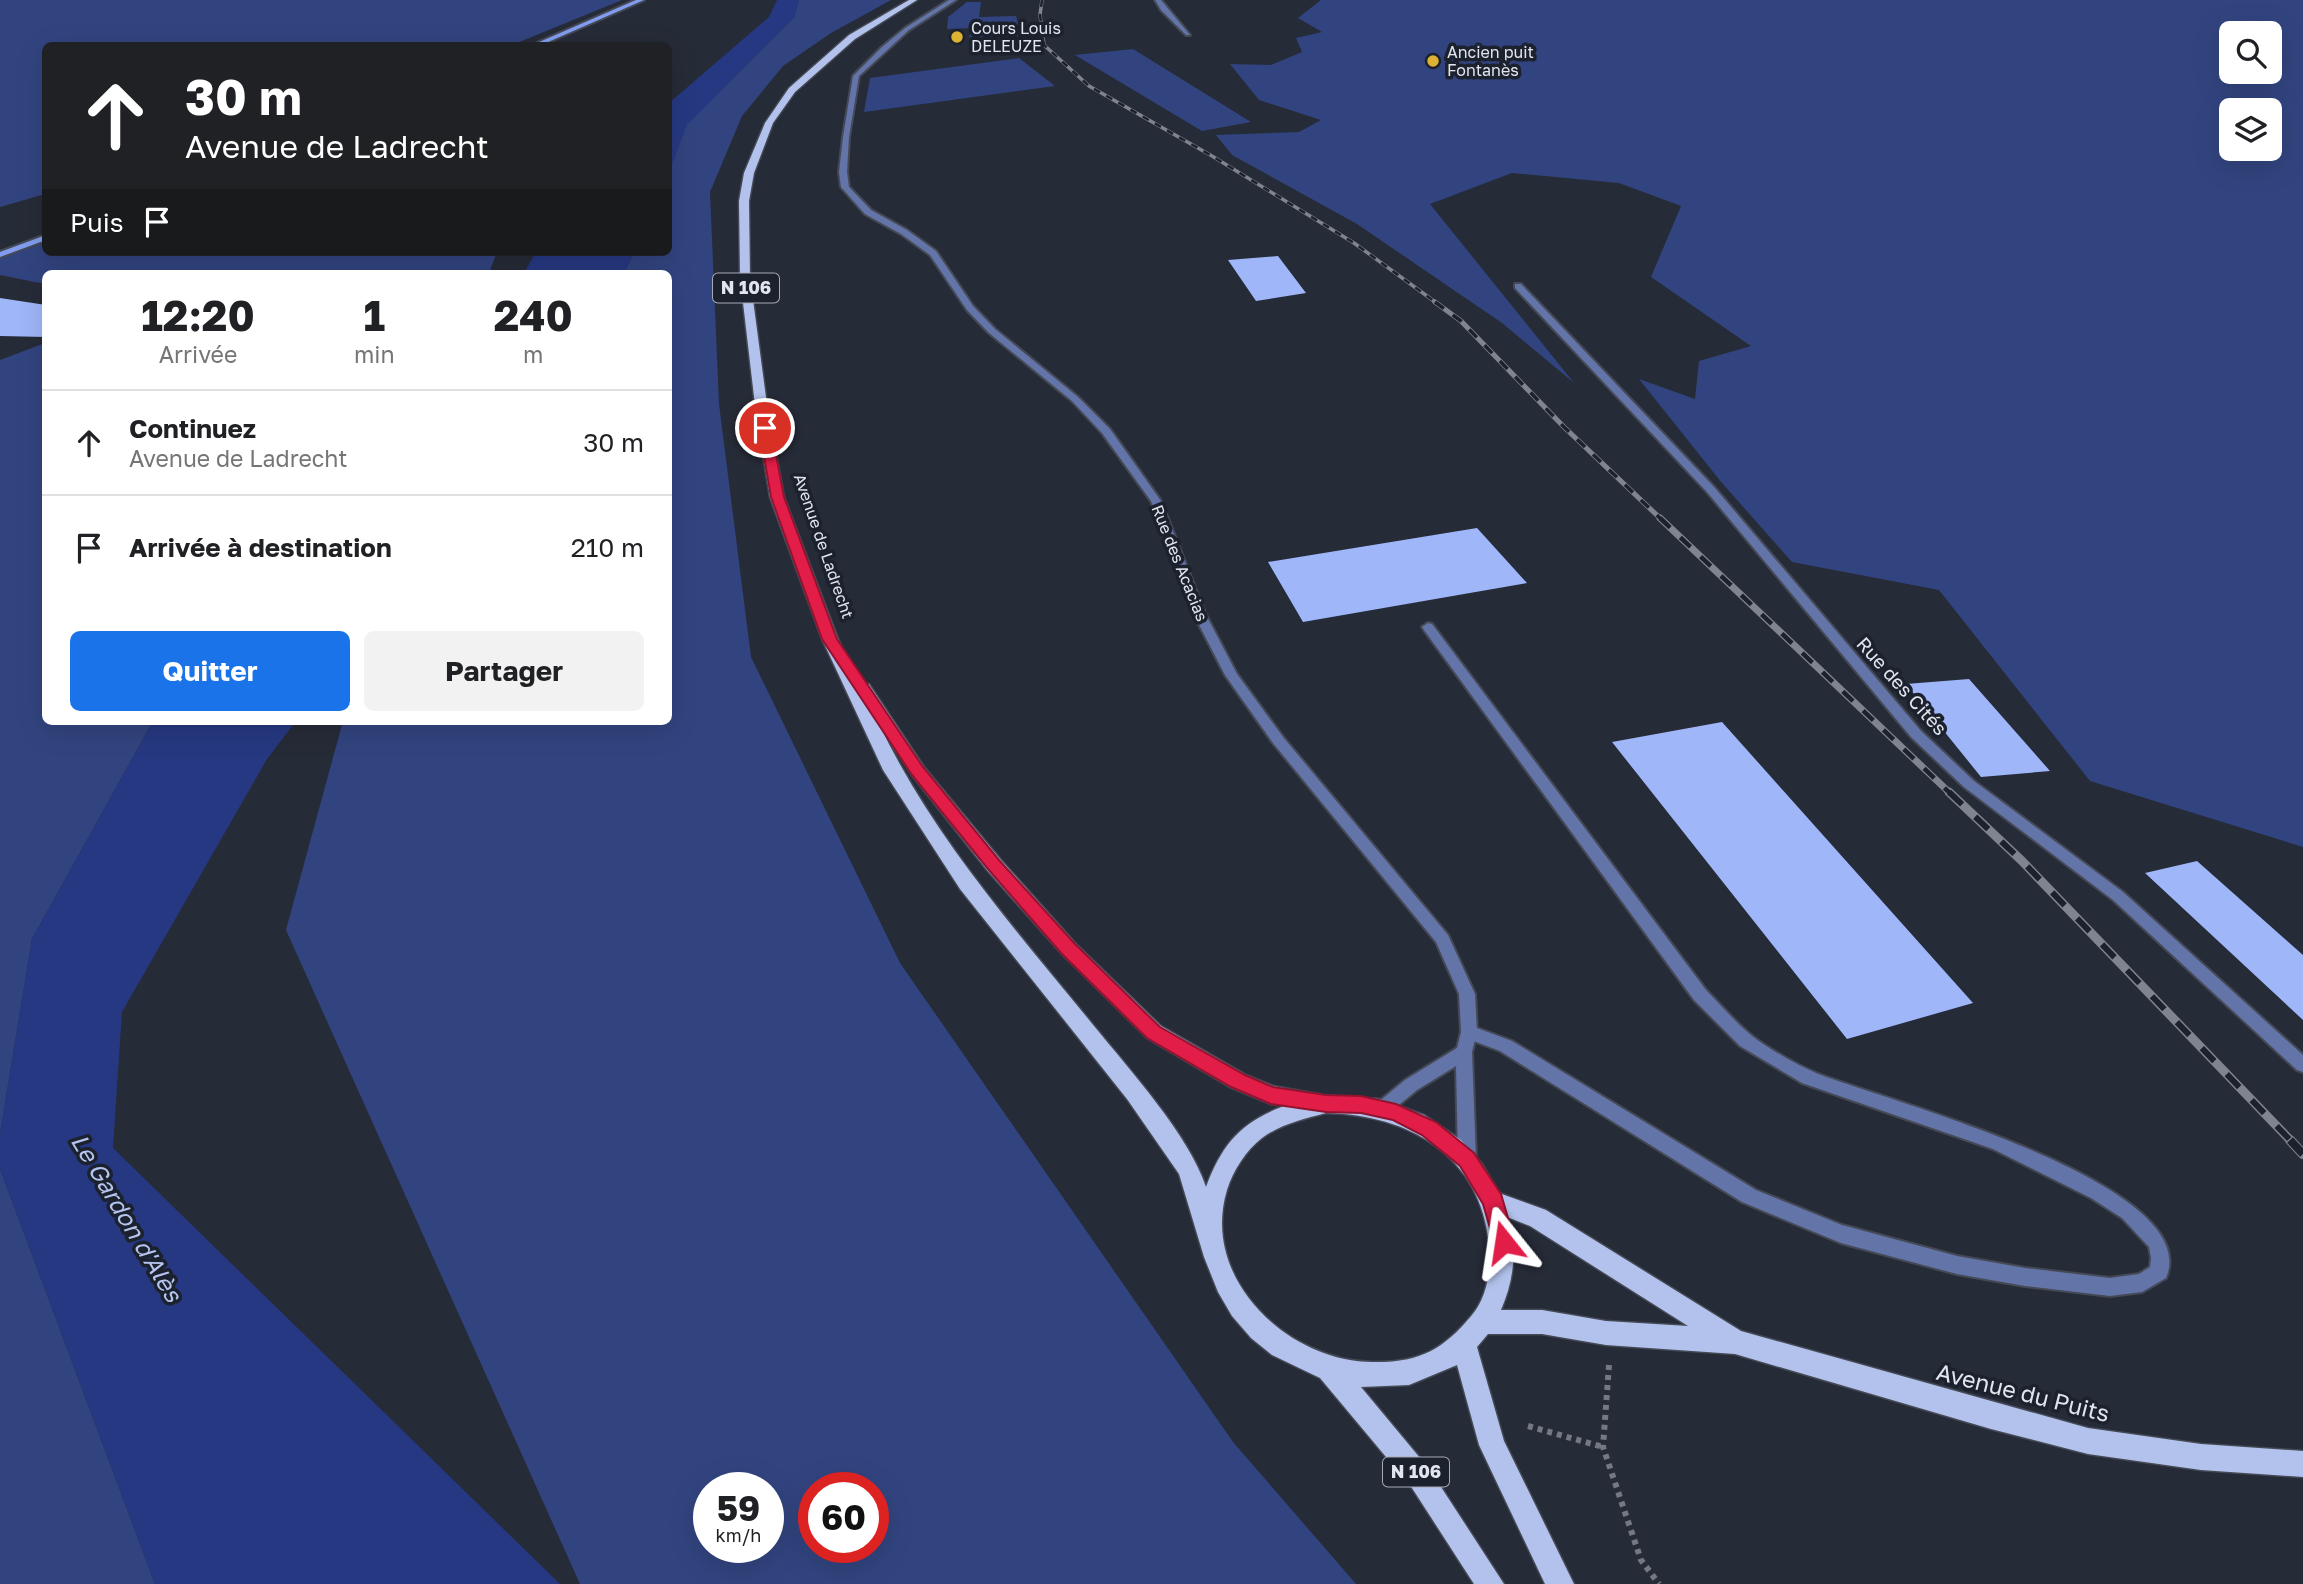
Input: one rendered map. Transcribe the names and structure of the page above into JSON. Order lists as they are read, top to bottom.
{
  "streets": {
    "main road": ["N 106", "Avenue de Ladrecht", "Avenue du Puits"],
    "street": ["Rue des Acacias", "Rue des Cités"]
  },
  "crossings": [
    ["N 106", "Avenue de Ladrecht"]
  ],
  "water": ["Le Gardon d'Alès"],
  "places": ["Cours Louis DELEUZE", "Ancien puit Fontanès"],
  "page": {
    "turn": ["30 m", "Avenue de Ladrecht"],
    "then": "Puis",
    "eta": [
      "12:20",
      "Arrivée",
      "1",
      "min",
      "240",
      "m"
    ],
    "list": [
      {
        "name": "Continuez",
        "note": "Avenue de Ladrecht",
        "value": "30 m"
      },
      {
        "name": "Arrivée à destination",
        "value": "210 m"
      }
    ],
    "buttons": ["Quitter", "Partager"],
    "speed": "59 km/h",
    "limit": "60"
  }
}
